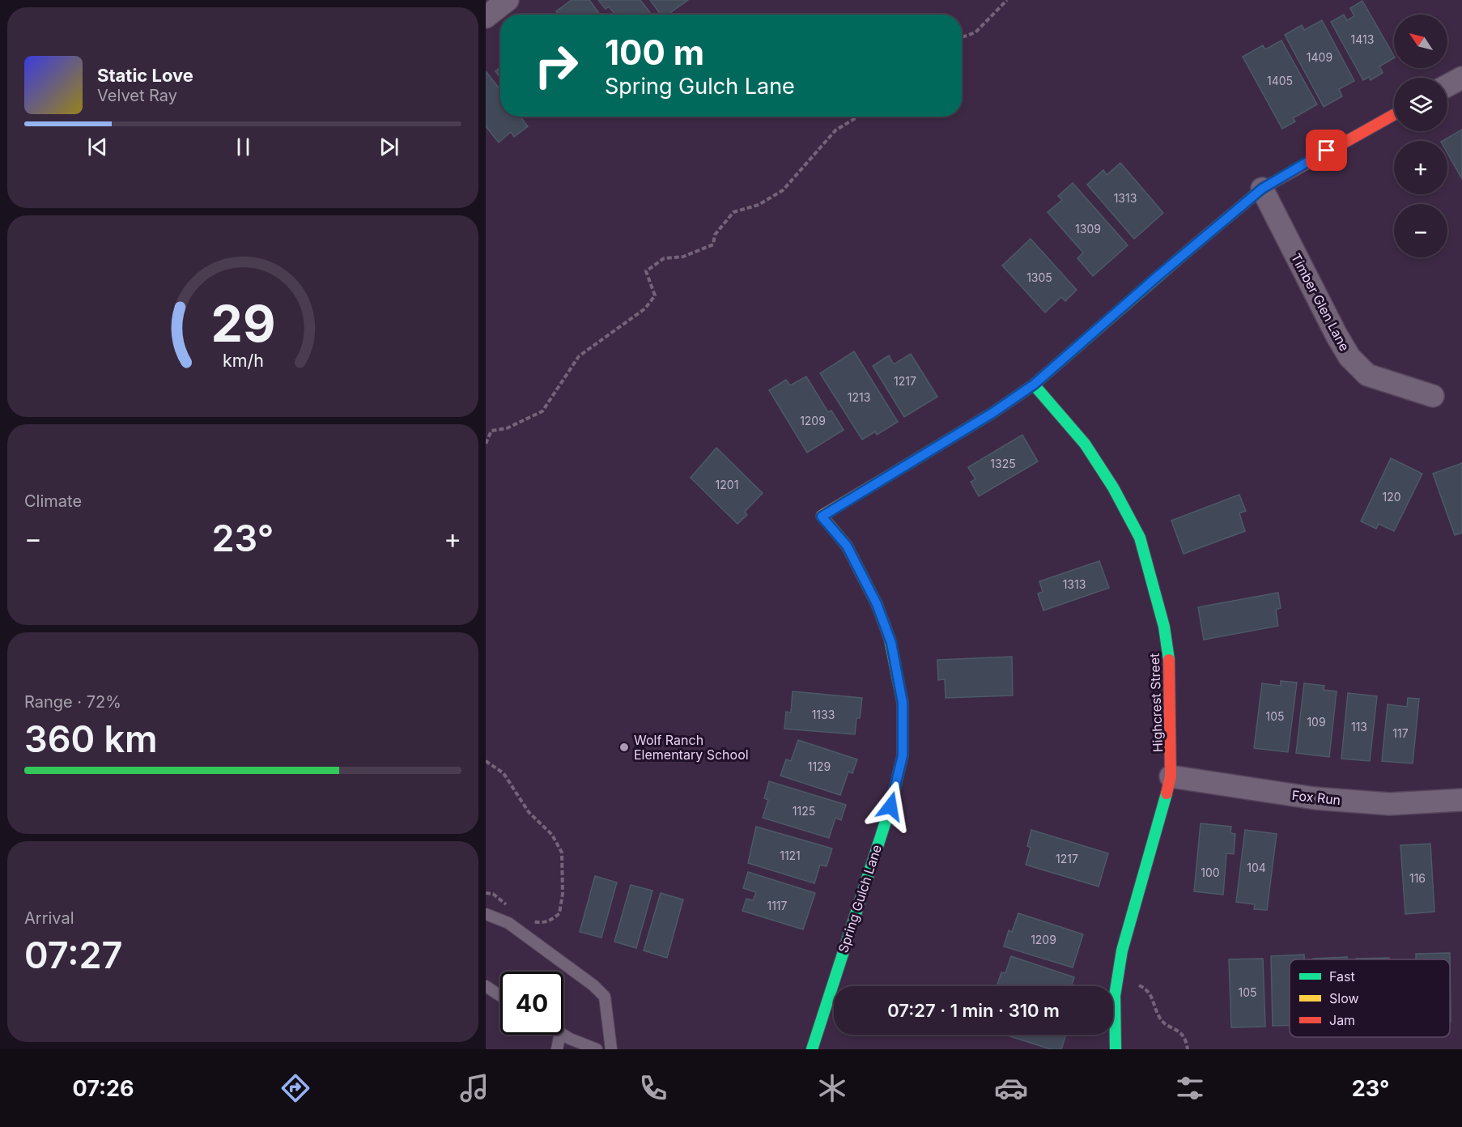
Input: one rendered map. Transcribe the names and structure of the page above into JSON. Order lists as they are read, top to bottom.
{
  "streets": {
    "street": [
      "Timber Glen Lane",
      "Highcrest Street",
      "Fox Run",
      "Spring Gulch Lane"
    ]
  },
  "crossings": [
    ["Timber Glen Lane", "Spring Gulch Lane"],
    ["Highcrest Street", "Fox Run"],
    ["Highcrest Street", "Spring Gulch Lane"]
  ],
  "places": ["Wolf Ranch Elementary School"],
  "house_numbers": [
    "1413",
    "1409",
    "1405",
    "1313",
    "1309",
    "1305",
    "1217",
    "1213",
    "1209",
    "1325",
    "1201",
    "120",
    "1313",
    "1133",
    "105",
    "109",
    "113",
    "117",
    "1129",
    "1125",
    "1121",
    "1217",
    "104",
    "100",
    "116",
    "1117",
    "1209",
    "105"
  ],
  "legend": ["Fast", "Slow", "Jam"],
  "north": "top left",
  "page": {
    "map_buttons": ["+", "−"],
    "turn": ["100 m", "Spring Gulch Lane"],
    "song": ["Static Love", "Velvet Ray"],
    "tile": [
      "Climate",
      ["Range · 72%", "360 km"],
      ["Arrival", "07:27"]
    ],
    "heat": ["−", "23°", "+"],
    "limit": "40",
    "trip": "07:27 · 1 min · 310 m",
    "tabs": ["07:26", "23°"],
    "gauge": ["29", "km/h"]
  }
}
